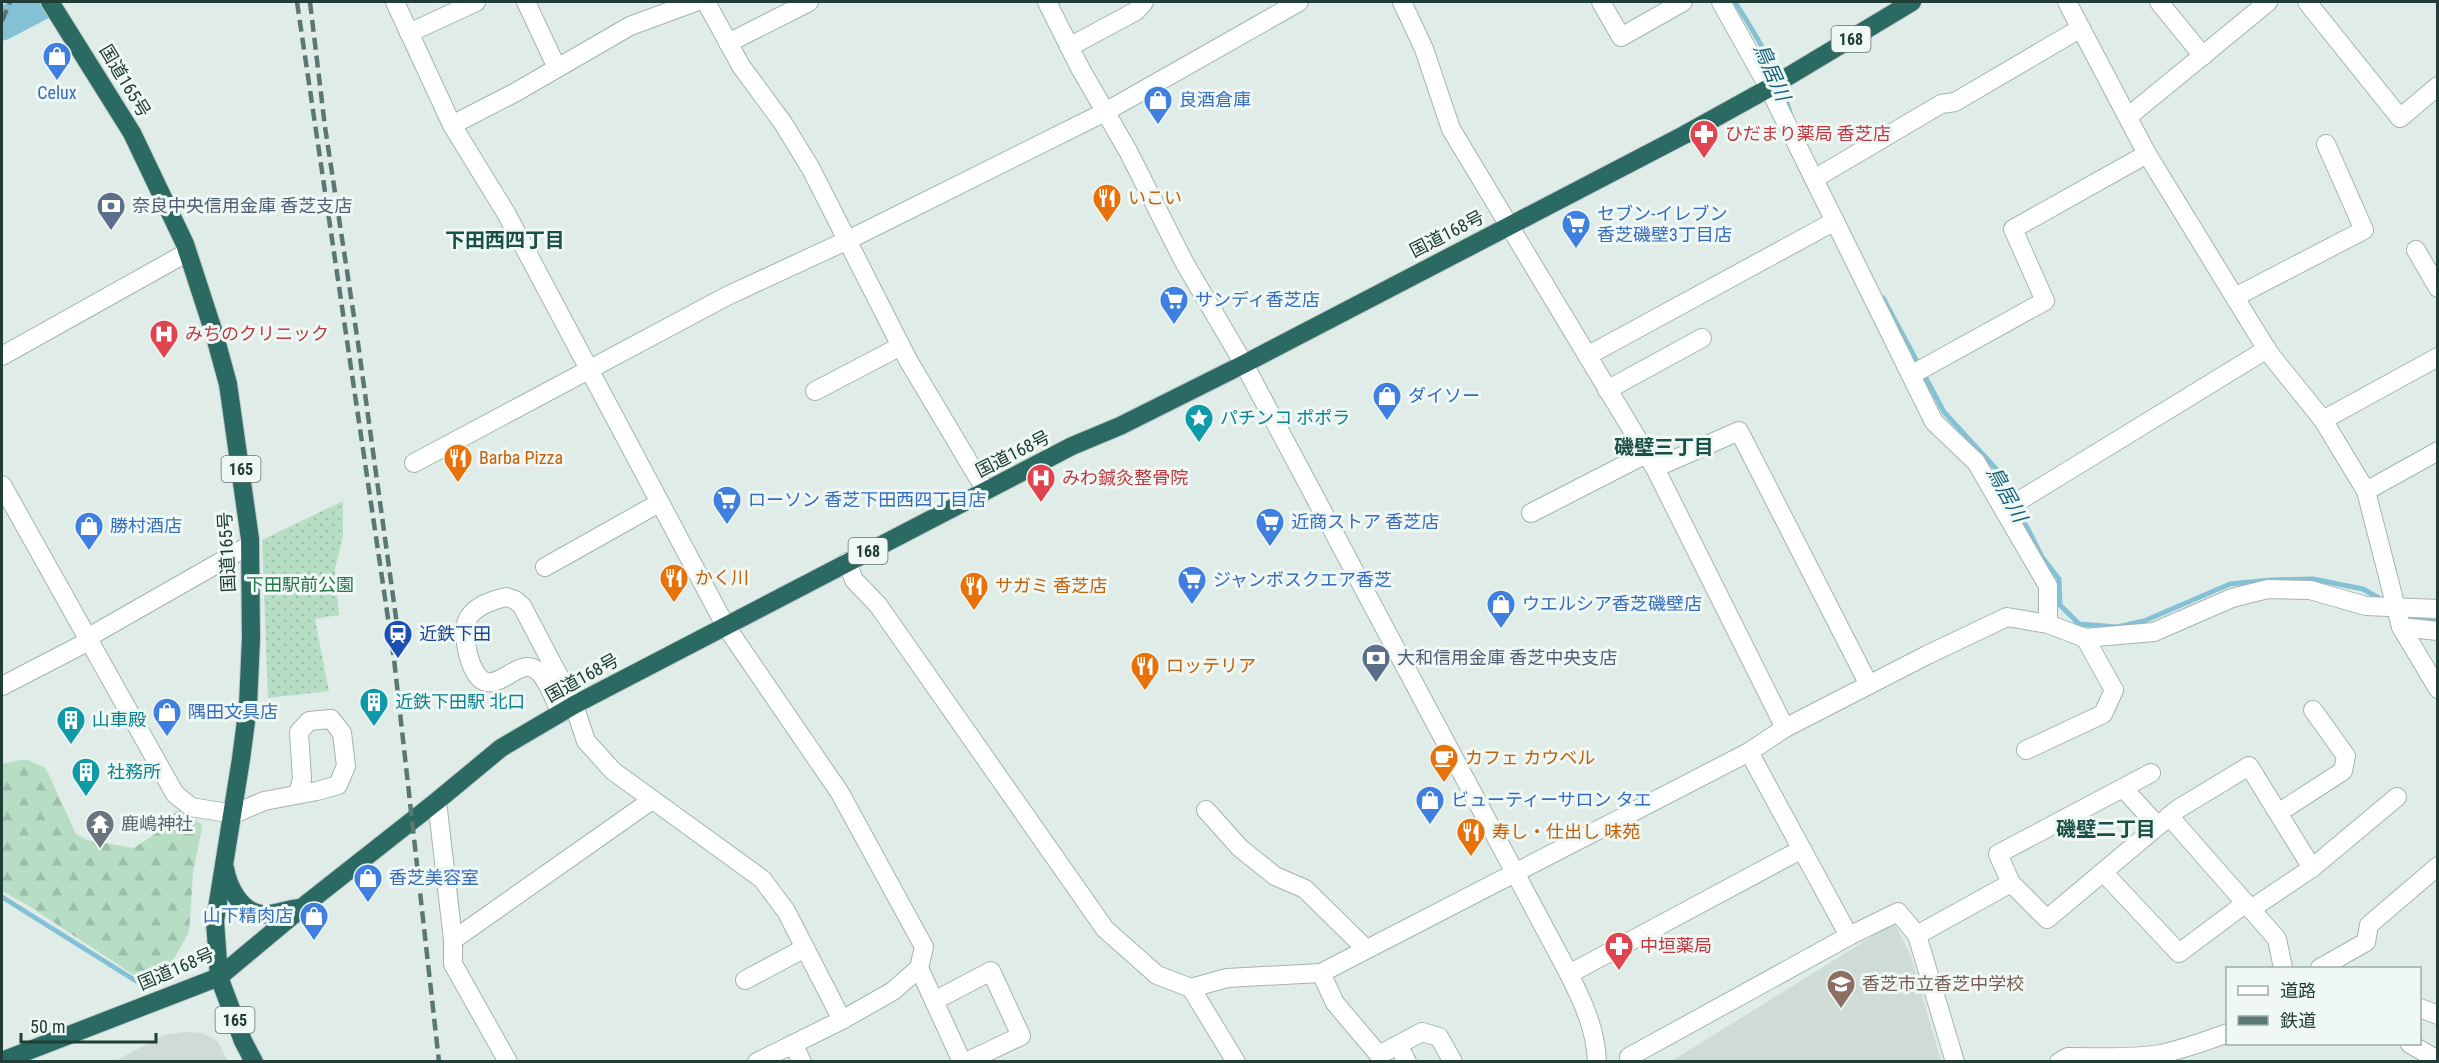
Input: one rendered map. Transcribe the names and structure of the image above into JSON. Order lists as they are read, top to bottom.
{
  "streets": {
    "highway": [
      "168",
      "国道165号",
      "国道168号",
      "165"
    ]
  },
  "crossings": [
    ["国道165号", "国道168号"]
  ],
  "districts": ["下田西四丁目", "磯壁三丁目", "磯壁二丁目"],
  "water": ["鳥居川"],
  "parks": ["下田駅前公園"],
  "places": {
    "shop": [
      "Celux",
      "良酒倉庫",
      "ダイソー",
      "勝村酒店",
      "ウエルシア香芝磯壁店",
      "隅田文具店",
      "ビューティーサロン タエ",
      "香芝美容室",
      "山下精肉店"
    ],
    "pharmacy": ["ひだまり薬局 香芝店", "中垣薬局"],
    "restaurant": [
      "いこい",
      "Barba Pizza",
      "かく川",
      "サガミ 香芝店",
      "ロッテリア",
      "寿し・仕出し 味苑"
    ],
    "bank": ["奈良中央信用金庫 香芝支店", "大和信用金庫 香芝中央支店"],
    "supermarket": [
      "セブン-イレブン 香芝磯壁3丁目店",
      "サンディ香芝店",
      "ローソン 香芝下田西四丁目店",
      "近商ストア 香芝店",
      "ジャンボスクエア香芝"
    ],
    "hospital": ["みちのクリニック", "みわ鍼灸整骨院"],
    "place": ["パチンコ ポポラ"],
    "station": ["近鉄下田"],
    "building": ["近鉄下田駅 北口", "山車殿", "社務所"],
    "cafe": ["カフェ カウベル"],
    "temple": ["鹿嶋神社"],
    "school or university": ["香芝市立香芝中学校"]
  },
  "legend": ["道路", "鉄道"],
  "scale_bar": "50 m"
}
